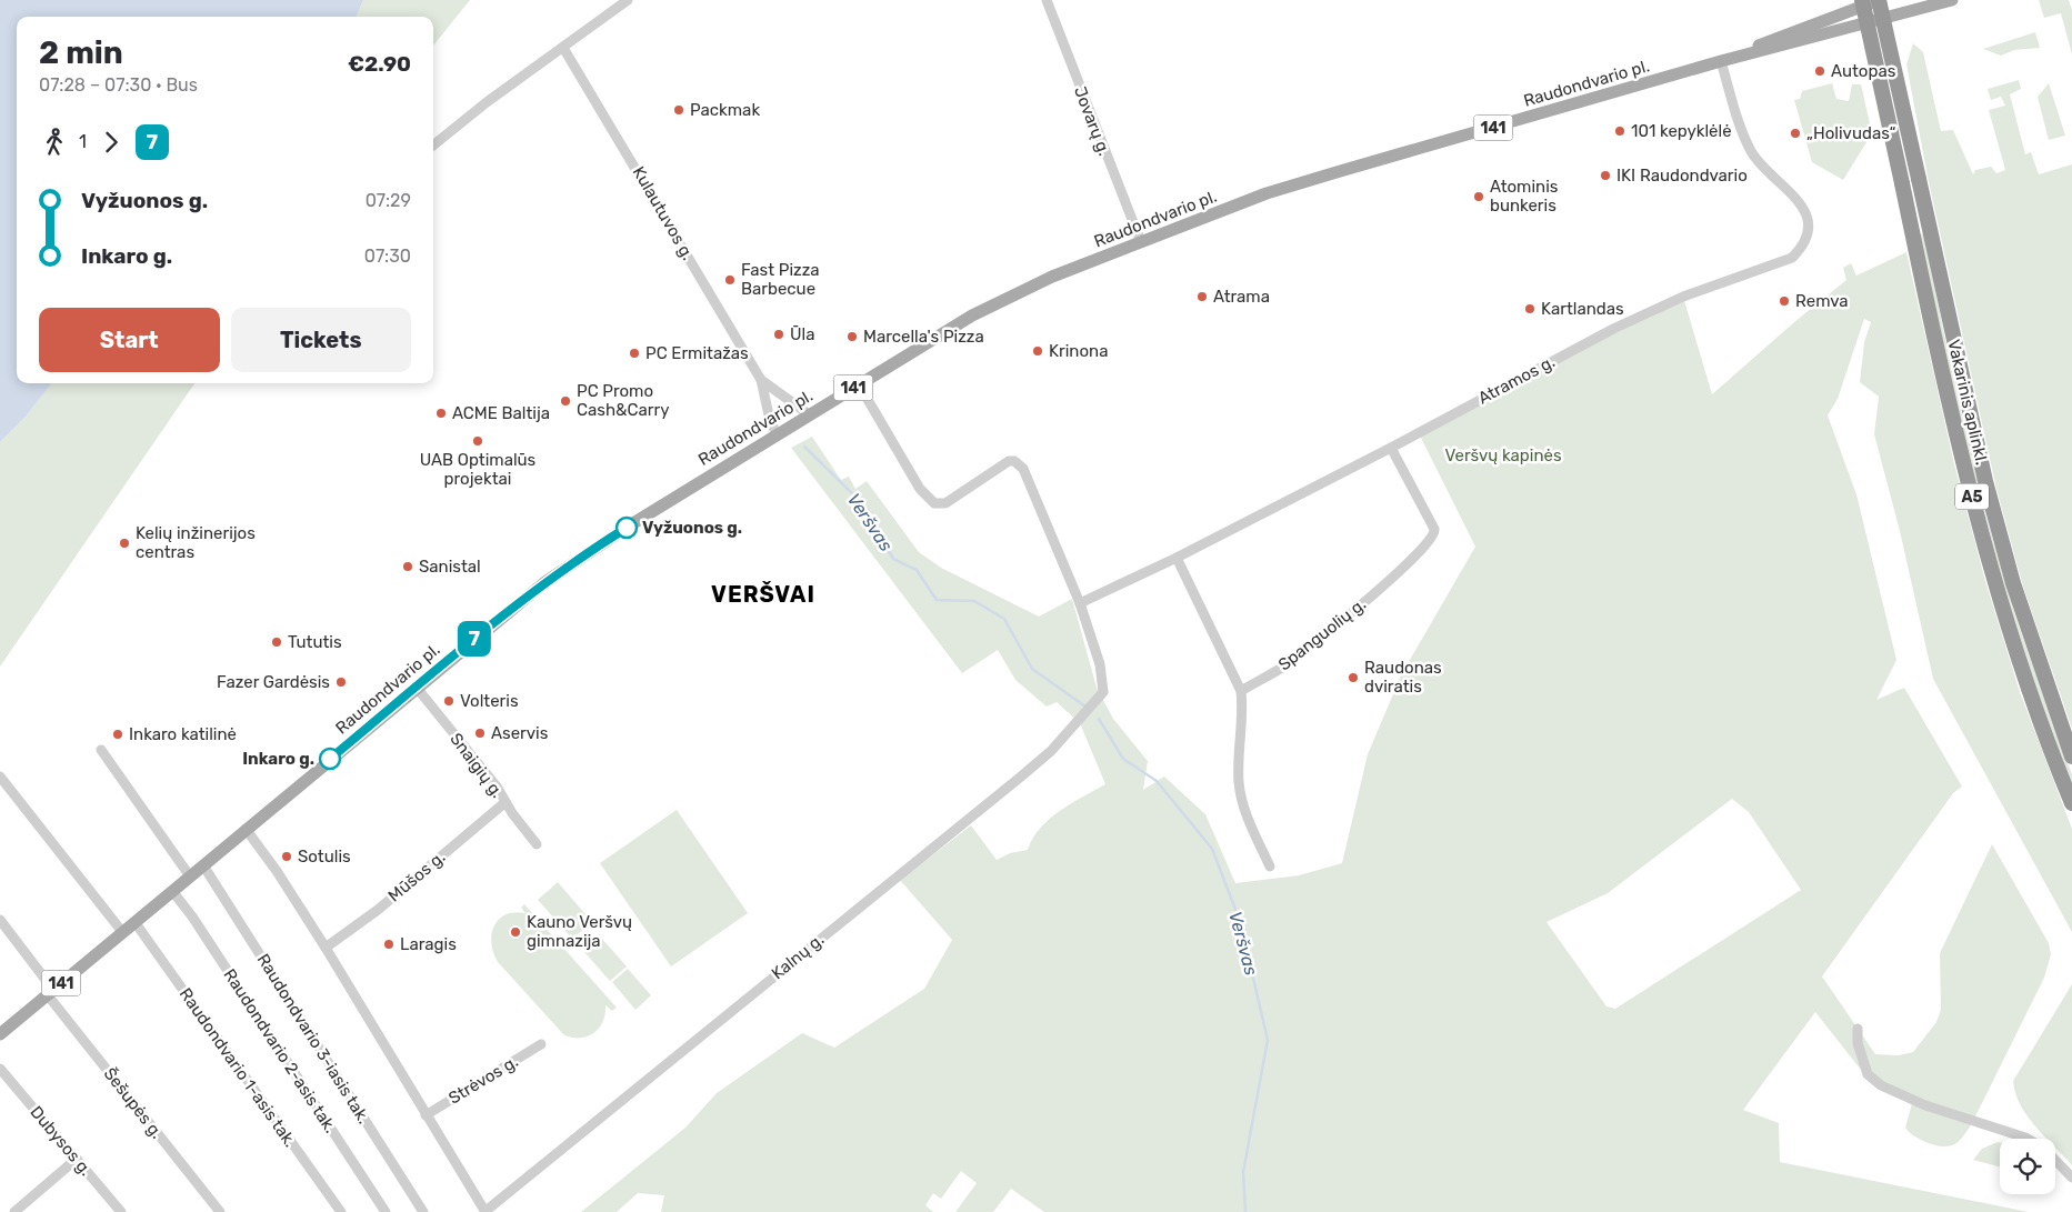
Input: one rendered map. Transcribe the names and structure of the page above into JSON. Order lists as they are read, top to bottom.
{
  "streets": {
    "highway": ["Vakarinis aplinkl.", "A5"],
    "main road": ["Raudondvario pl.", "141"],
    "street": [
      "Jovarų g.",
      "Kulautuvos g.",
      "Atramos g.",
      "Spanguolių g.",
      "Snaigių g.",
      "Mūšos g.",
      "Kalnų g.",
      "Raudondvario 3-iasis tak.",
      "Raudondvario 2-asis tak.",
      "Raudondvario 1-asis tak.",
      "Strėvos g.",
      "Šešupės g.",
      "Dubysos g."
    ]
  },
  "crossings": [
    ["Raudondvario pl.", "Jovarų g."],
    ["Raudondvario pl.", "Kulautuvos g."],
    ["Raudondvario pl.", "Atramos g."],
    ["Raudondvario pl.", "Vakarinis aplinkl."],
    ["Raudondvario pl.", "Snaigių g."],
    ["Raudondvario pl.", "Raudondvario 3-iasis tak."],
    ["Raudondvario pl.", "Raudondvario 2-asis tak."],
    ["Raudondvario pl.", "Raudondvario 1-asis tak."],
    ["Raudondvario pl.", "Šešupės g."],
    ["Atramos g.", "Spanguolių g."],
    ["Atramos g.", "Kalnų g."],
    ["Snaigių g.", "Mūšos g."]
  ],
  "districts": ["VERŠVAI"],
  "water": ["Veršvas"],
  "parks": ["Veršvų kapinės"],
  "places": [
    "Autopas",
    "Packmak",
    "101 kepyklėlė",
    "„Holivudas“",
    "IKI Raudondvario",
    "Atominis bunkeris",
    "Fast Pizza Barbecue",
    "Atrama",
    "Remva",
    "Kartlandas",
    "Ūla",
    "Marcella's Pizza",
    "Krinona",
    "PC Ermitažas",
    "PC Promo Cash&Carry",
    "ACME Baltija",
    "UAB Optimalūs projektai",
    "Vyžuonos g.",
    "Kelių inžinerijos centras",
    "Sanistal",
    "Tututis",
    "Raudonas dviratis",
    "Fazer Gardėsis",
    "Volteris",
    "Aservis",
    "Inkaro katilinė",
    "Inkaro g.",
    "Sotulis",
    "Kauno Veršvų gimnazija",
    "Laragis"
  ],
  "lines": ["bus line 7"],
  "page": {
    "on_map": "7",
    "heading": ["2 min", "07:28 – 07:30 · Bus", "€2.90"],
    "legs": ["1", "7"],
    "list": [
      {
        "name": "Vyžuonos g.",
        "value": "07:29"
      },
      {
        "name": "Inkaro g.",
        "value": "07:30"
      }
    ],
    "buttons": ["Start", "Tickets"]
  }
}
